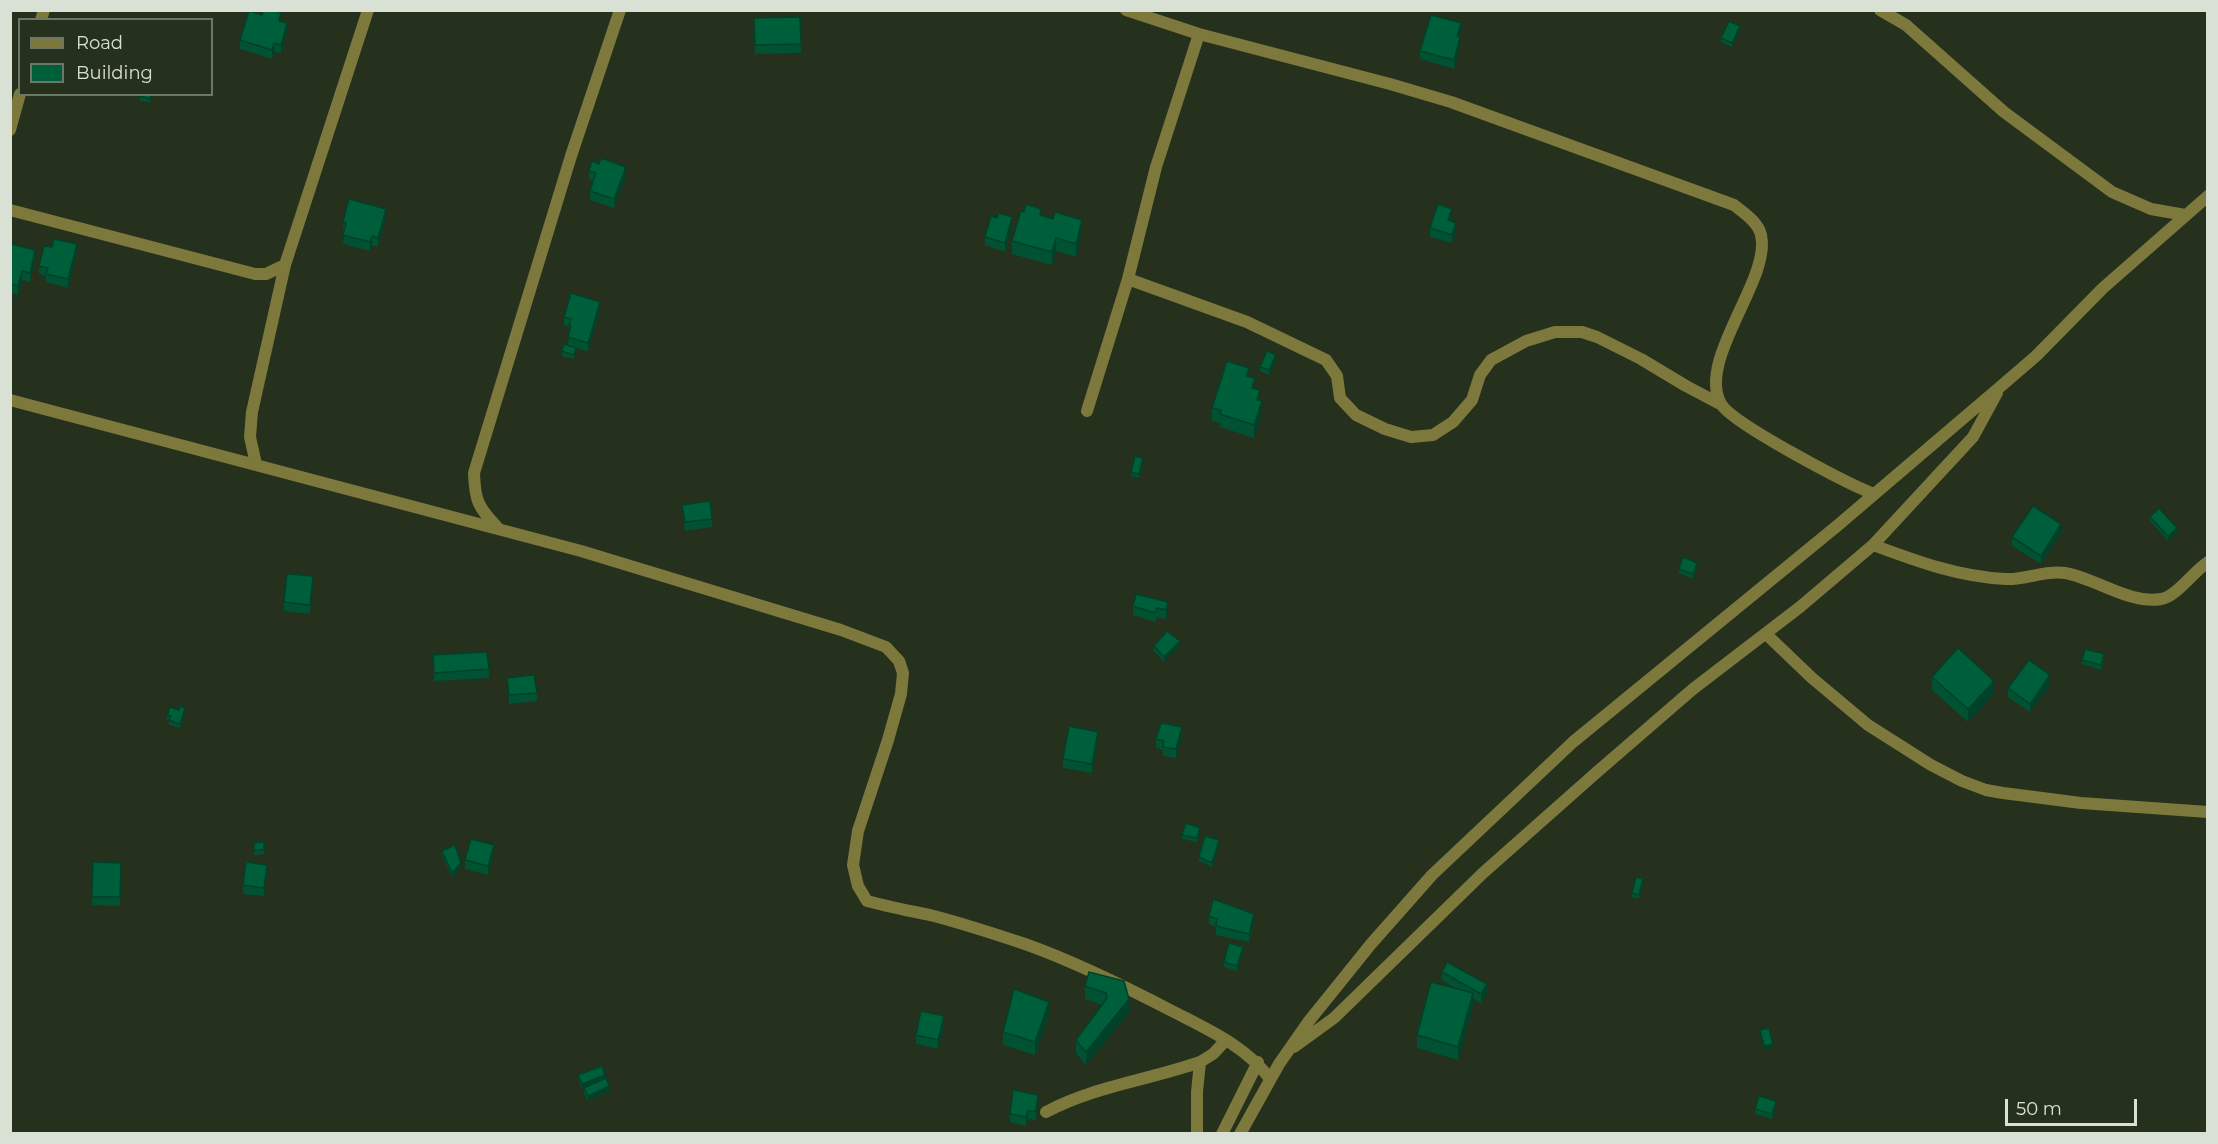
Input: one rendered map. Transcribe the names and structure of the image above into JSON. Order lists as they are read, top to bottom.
{
  "legend": ["Road", "Building"],
  "scale_bar": "50 m"
}
